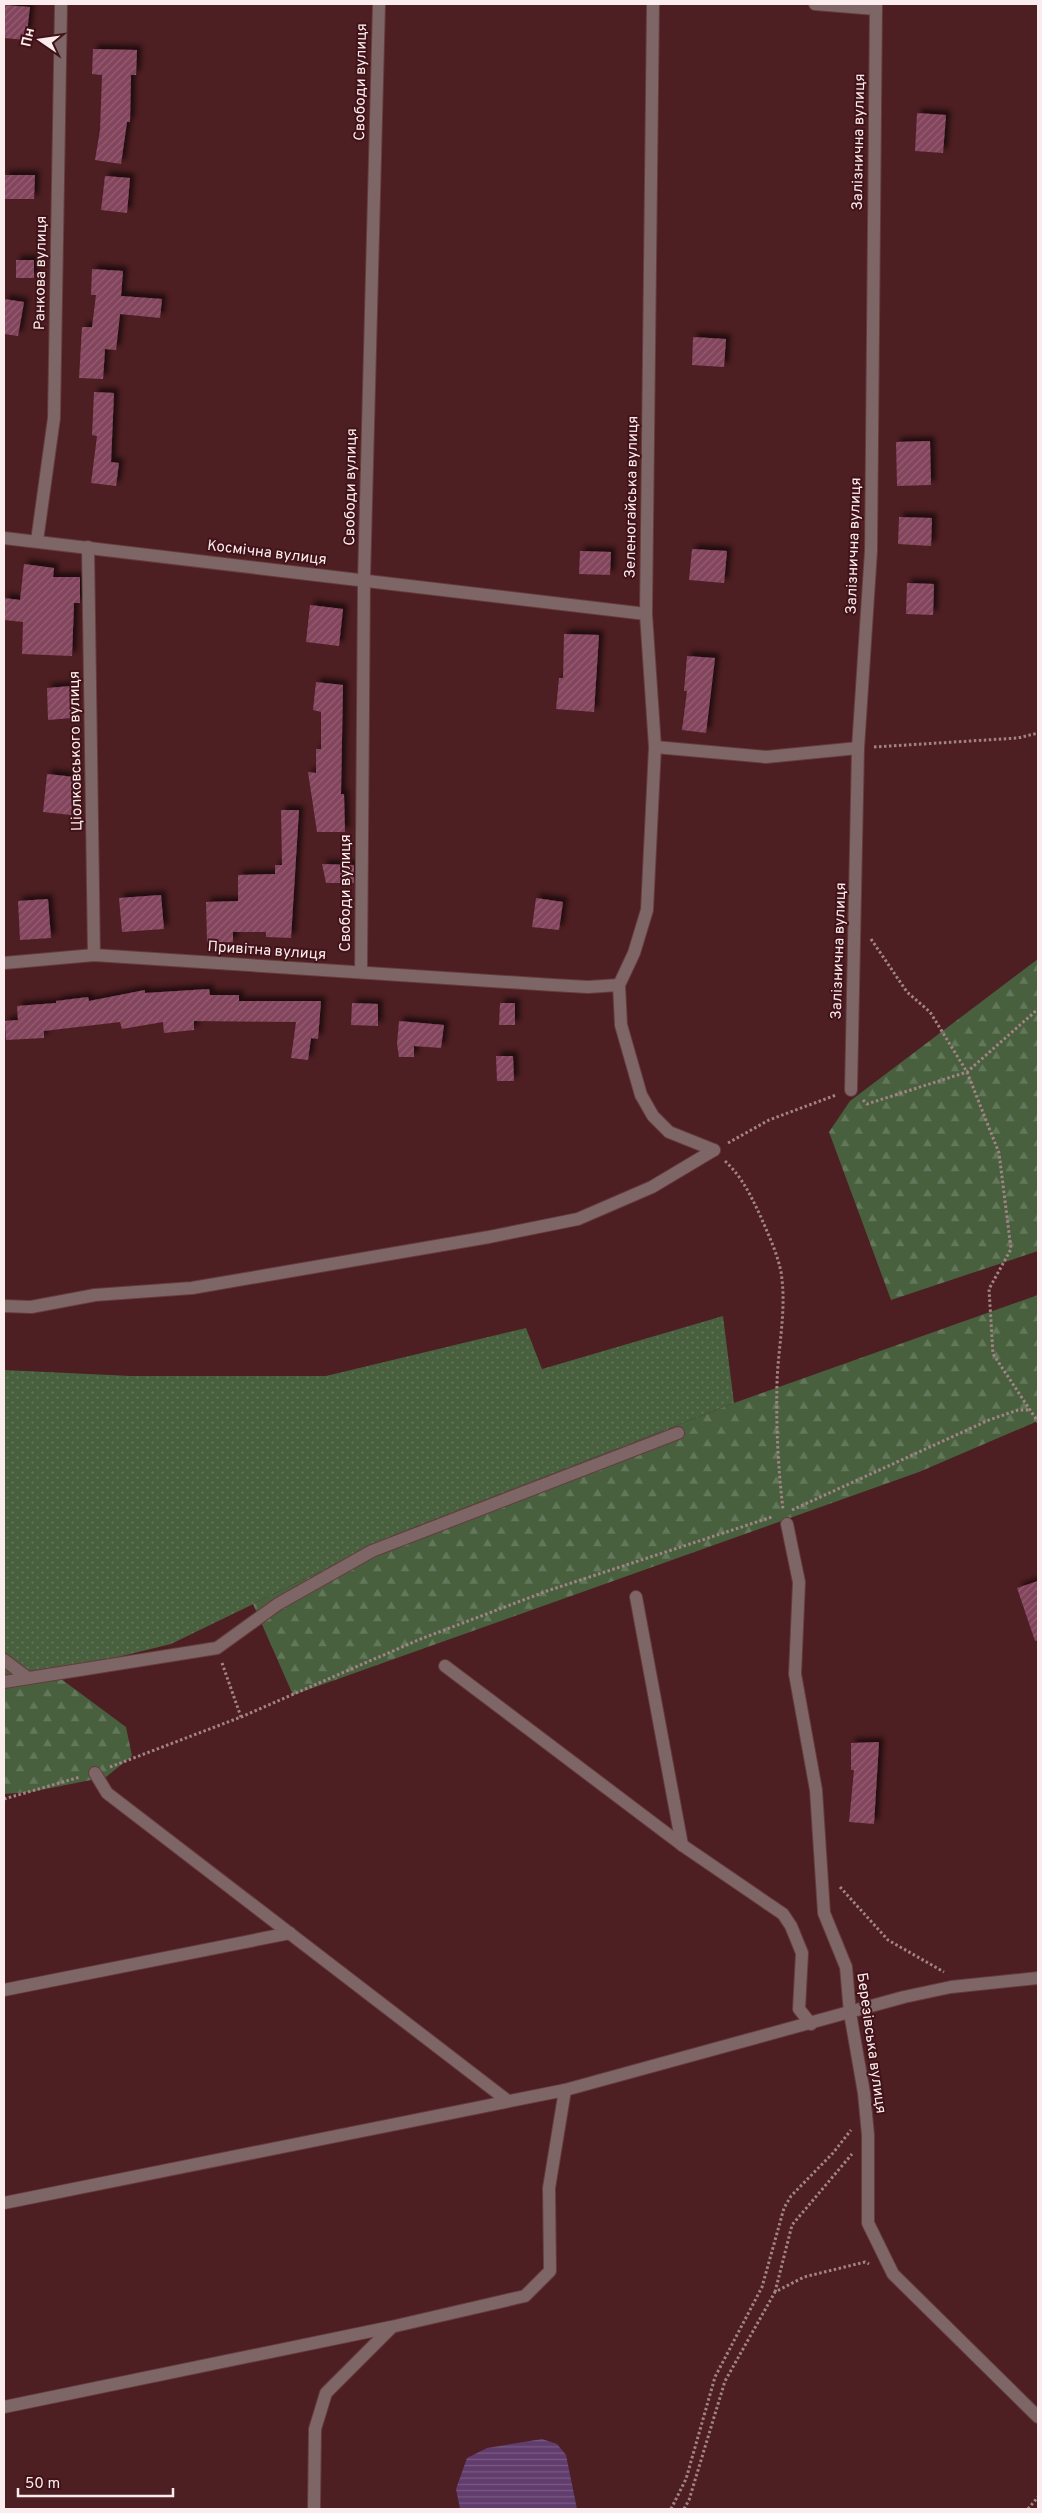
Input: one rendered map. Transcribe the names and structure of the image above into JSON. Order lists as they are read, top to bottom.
{
  "streets": {
    "street": [
      "Свободи вулиця",
      "Залізнична вулиця",
      "Ранкова вулиця",
      "Зеленогайська вулиця",
      "Космічна вулиця",
      "Ціолковського вулиця",
      "Привітна вулиця",
      "Березівська вулиця"
    ]
  },
  "crossings": [
    ["Свободи вулиця", "Космічна вулиця"],
    ["Свободи вулиця", "Привітна вулиця"],
    ["Ранкова вулиця", "Космічна вулиця"],
    ["Зеленогайська вулиця", "Космічна вулиця"],
    ["Зеленогайська вулиця", "Привітна вулиця"],
    ["Космічна вулиця", "Ціолковського вулиця"],
    ["Ціолковського вулиця", "Привітна вулиця"]
  ],
  "scale_bar": "50 m",
  "north": "left"
}
